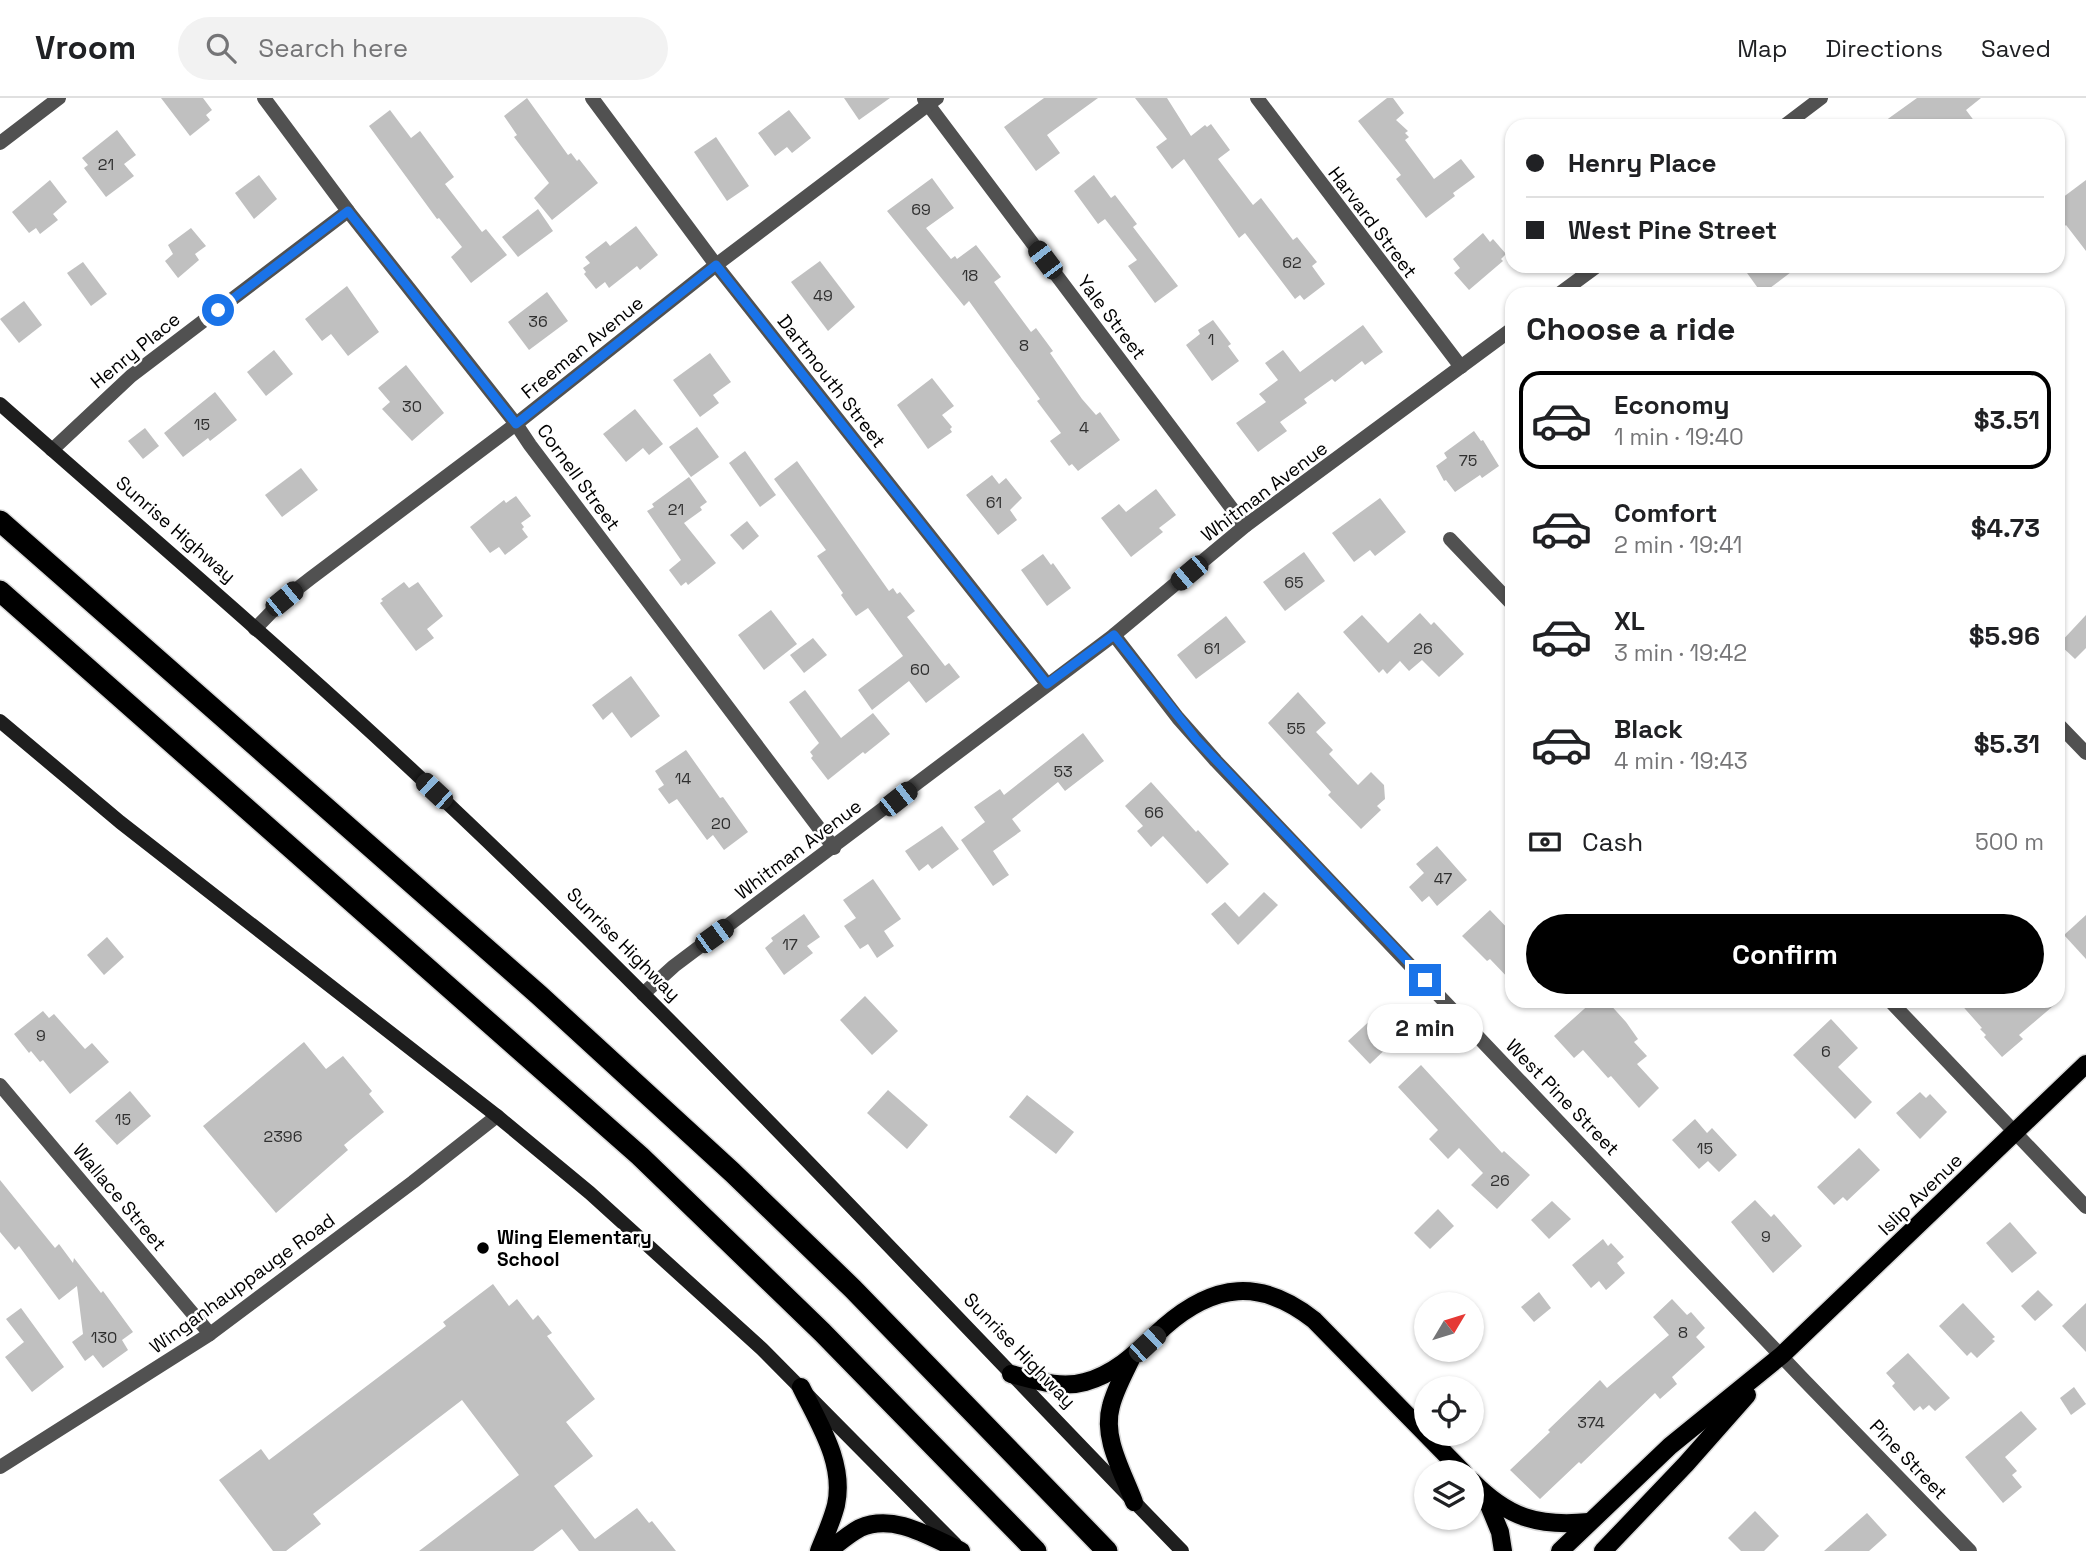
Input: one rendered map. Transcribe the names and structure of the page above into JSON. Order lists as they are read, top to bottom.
{
  "streets": {
    "main road": ["Sunrise Highway", "Islip Avenue"],
    "street": [
      "Harvard Street",
      "Yale Street",
      "Freeman Avenue",
      "Henry Place",
      "Dartmouth Street",
      "Cornell Street",
      "Whitman Avenue",
      "West Pine Street",
      "Wallace Street",
      "Winganhauppauge Road",
      "Pine Street"
    ]
  },
  "crossings": [
    ["Harvard Street", "Whitman Avenue"],
    ["Yale Street", "Freeman Avenue"],
    ["Yale Street", "Whitman Avenue"],
    ["Freeman Avenue", "Dartmouth Street"],
    ["Freeman Avenue", "Cornell Street"],
    ["Freeman Avenue", "Sunrise Highway"],
    ["Henry Place", "Cornell Street"],
    ["Henry Place", "Sunrise Highway"],
    ["Dartmouth Street", "Whitman Avenue"],
    ["Cornell Street", "Whitman Avenue"],
    ["Whitman Avenue", "Sunrise Highway"],
    ["Whitman Avenue", "West Pine Street"],
    ["West Pine Street", "Islip Avenue"],
    ["West Pine Street", "Pine Street"],
    ["Wallace Street", "Winganhauppauge Road"]
  ],
  "places": ["Wing Elementary School"],
  "house_numbers": [
    "21",
    "69",
    "62",
    "18",
    "49",
    "36",
    "1",
    "8",
    "30",
    "15",
    "4",
    "75",
    "61",
    "21",
    "65",
    "61",
    "26",
    "60",
    "55",
    "53",
    "14",
    "66",
    "20",
    "47",
    "17",
    "9",
    "6",
    "15",
    "2396",
    "15",
    "26",
    "9",
    "8",
    "130",
    "374"
  ],
  "north": "top right",
  "page": {
    "header": "Vroom",
    "search": "Search here",
    "nav": ["Map", "Directions", "Saved"],
    "banner": ["Henry Place", "West Pine Street"],
    "heading": "Choose a ride",
    "list": [
      {
        "name": "Economy",
        "note": "1 min · 19:40",
        "value": "$3.51"
      },
      {
        "name": "Comfort",
        "note": "2 min · 19:41",
        "value": "$4.73"
      },
      {
        "name": "XL",
        "note": "3 min · 19:42",
        "value": "$5.96"
      },
      {
        "name": "Black",
        "note": "4 min · 19:43",
        "value": "$5.31"
      }
    ],
    "pay": ["Cash", "500 m"],
    "buttons": "Confirm",
    "bubble": "2 min"
  }
}
